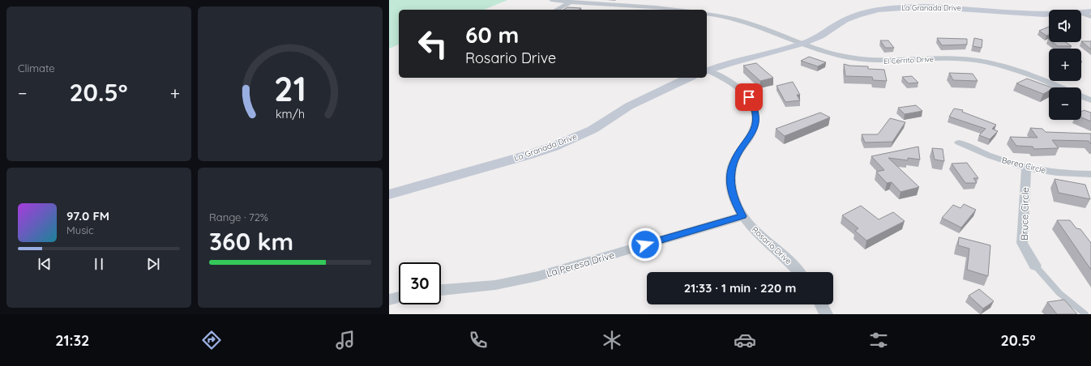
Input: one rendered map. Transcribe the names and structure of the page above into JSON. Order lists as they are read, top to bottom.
{
  "streets": {
    "street": [
      "La Granada Drive",
      "El Cerrito Drive",
      "Berea Circle",
      "Bruce Circle",
      "Rosario Drive",
      "La Peresa Drive"
    ]
  },
  "crossings": [
    ["La Granada Drive", "El Cerrito Drive"],
    ["Berea Circle", "Bruce Circle"],
    ["Rosario Drive", "La Peresa Drive"]
  ],
  "page": {
    "tile": [
      "Climate",
      ["Range · 72%", "360 km"]
    ],
    "map_buttons": ["+", "−"],
    "turn": ["60 m", "Rosario Drive"],
    "heat": ["−", "20.5°", "+"],
    "song": ["97.0 FM", "Music"],
    "limit": "30",
    "trip": "21:33 · 1 min · 220 m",
    "tabs": ["21:32", "20.5°"],
    "gauge": ["21", "km/h"]
  }
}
